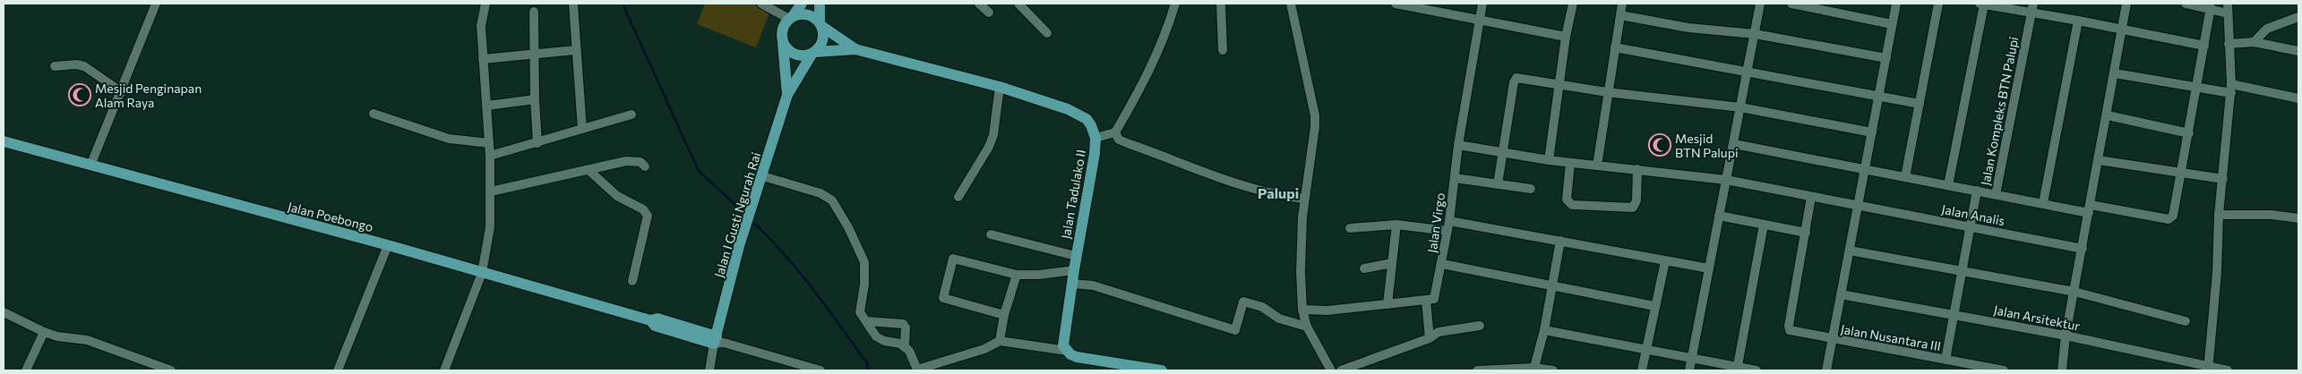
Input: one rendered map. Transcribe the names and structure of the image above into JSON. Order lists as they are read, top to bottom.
{
  "streets": {
    "main road": ["Jalan Tadulako II", "Jalan I Gusti Ngurah Rai", "Jalan Poebongo"],
    "street": [
      "Jalan Kompleks BTN Palupi",
      "Jalan Analis",
      "Jalan Virgo",
      "Jalan Arsitektur",
      "Jalan Nusantara III"
    ]
  },
  "crossings": [
    ["Jalan Kompleks BTN Palupi", "Jalan Nusantara III"],
    ["Jalan Tadulako II", "Jalan I Gusti Ngurah Rai"],
    ["Jalan I Gusti Ngurah Rai", "Jalan Poebongo"],
    ["Jalan Analis", "Jalan Nusantara III"],
    ["Jalan Arsitektur", "Jalan Nusantara III"]
  ],
  "districts": ["Palupi"],
  "places": {
    "mosque": ["Mesjid Penginapan Alam Raya", "Mesjid BTN Palupi"]
  }
}
